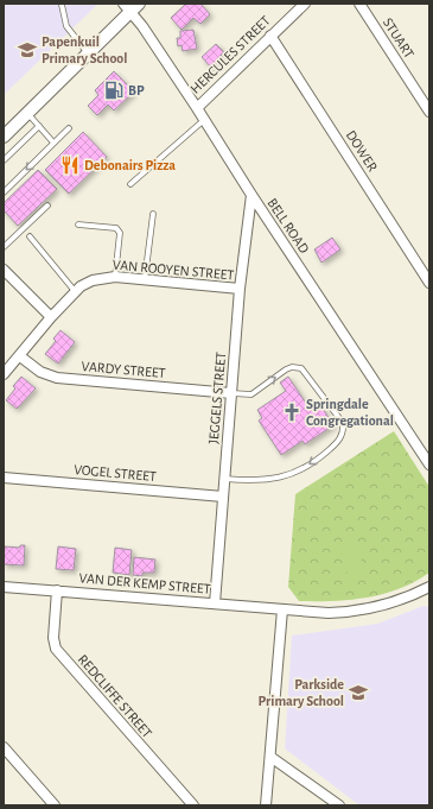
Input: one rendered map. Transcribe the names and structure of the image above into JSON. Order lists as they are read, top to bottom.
{
  "streets": {
    "street": [
      "STUART",
      "HERCULES STREET",
      "DOWER",
      "BELL ROAD",
      "VAN ROOYEN STREET",
      "VARDY STREET",
      "JEGGELS STREET",
      "VOGEL STREET",
      "VAN DER KEMP STREET",
      "REDCLIFFE STREET"
    ]
  },
  "crossings": [
    ["HERCULES STREET", "DOWER"],
    ["HERCULES STREET", "BELL ROAD"],
    ["BELL ROAD", "JEGGELS STREET"],
    ["VAN ROOYEN STREET", "VARDY STREET"],
    ["VAN ROOYEN STREET", "JEGGELS STREET"],
    ["VARDY STREET", "JEGGELS STREET"],
    ["JEGGELS STREET", "VOGEL STREET"],
    ["JEGGELS STREET", "VAN DER KEMP STREET"],
    ["VAN DER KEMP STREET", "REDCLIFFE STREET"]
  ],
  "places": {
    "school or university": ["Papenkuil Primary School", "Parkside Primary School"],
    "fuel station": ["BP"],
    "restaurant": ["Debonairs Pizza"],
    "church": ["Springdale Congregational"]
  }
}
